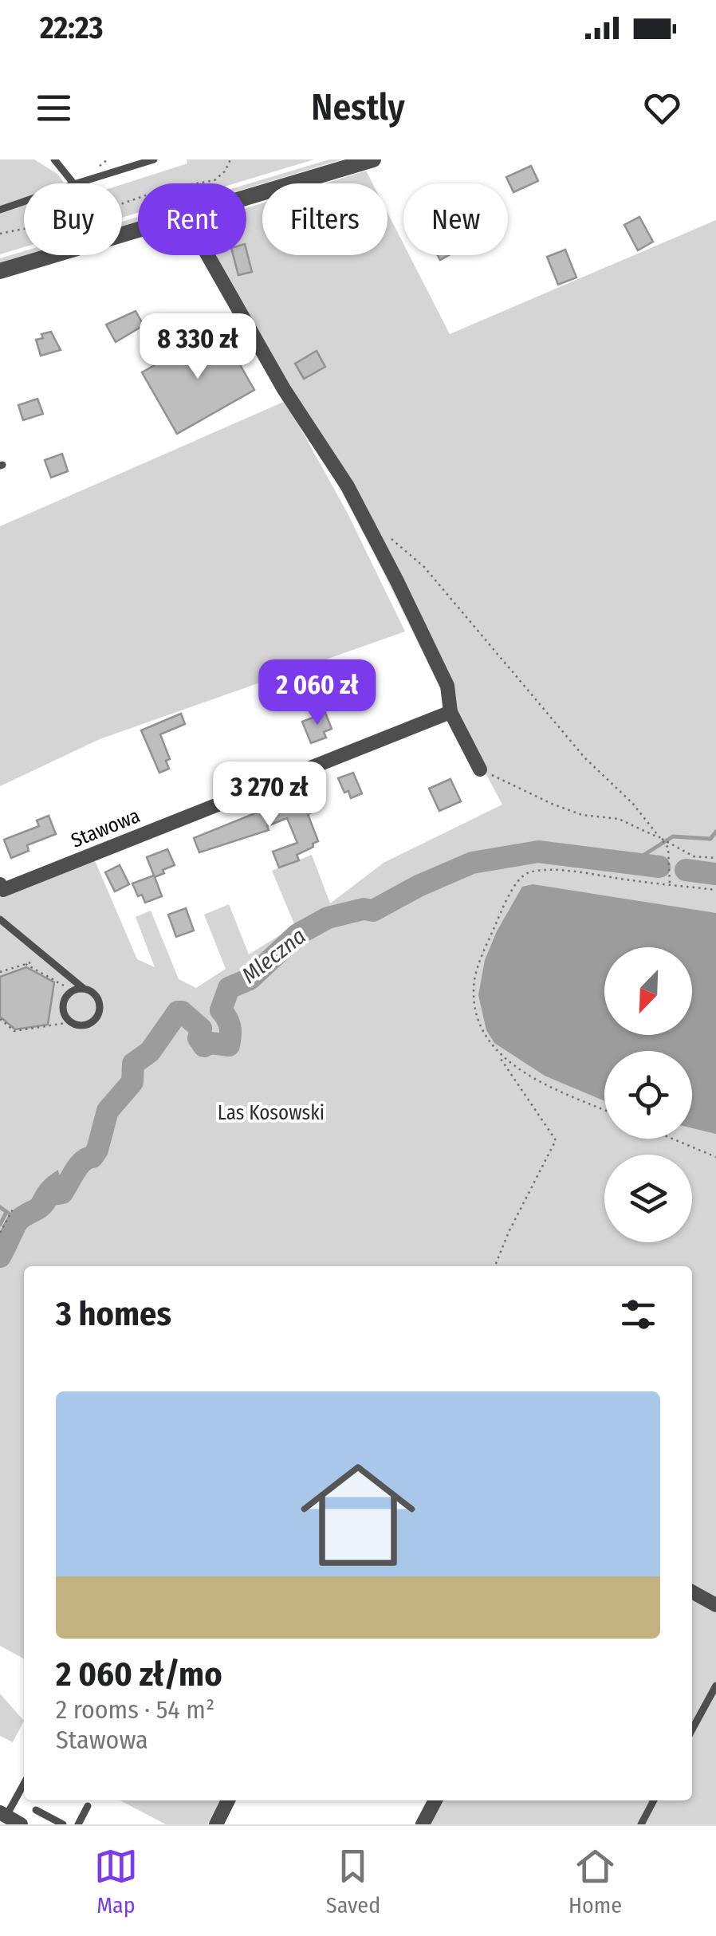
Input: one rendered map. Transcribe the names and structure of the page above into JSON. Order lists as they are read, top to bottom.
{
  "streets": {
    "street": ["Stawowa"]
  },
  "water": ["Mleczna"],
  "parks": ["Las Kosowski"],
  "north": "bottom left",
  "page": {
    "status": "22:23",
    "header": "Nestly",
    "chip": [
      "Buy",
      "Rent",
      "Filters",
      "New"
    ],
    "price": ["8 330 zł", "2 060 zł", "3 270 zł"],
    "heading": "3 homes",
    "list": [
      {
        "name": "2 060 zł/mo",
        "note": "2 rooms · 54 m² · Stawowa"
      }
    ],
    "tabs": ["Map", "Saved", "Home"]
  }
}
